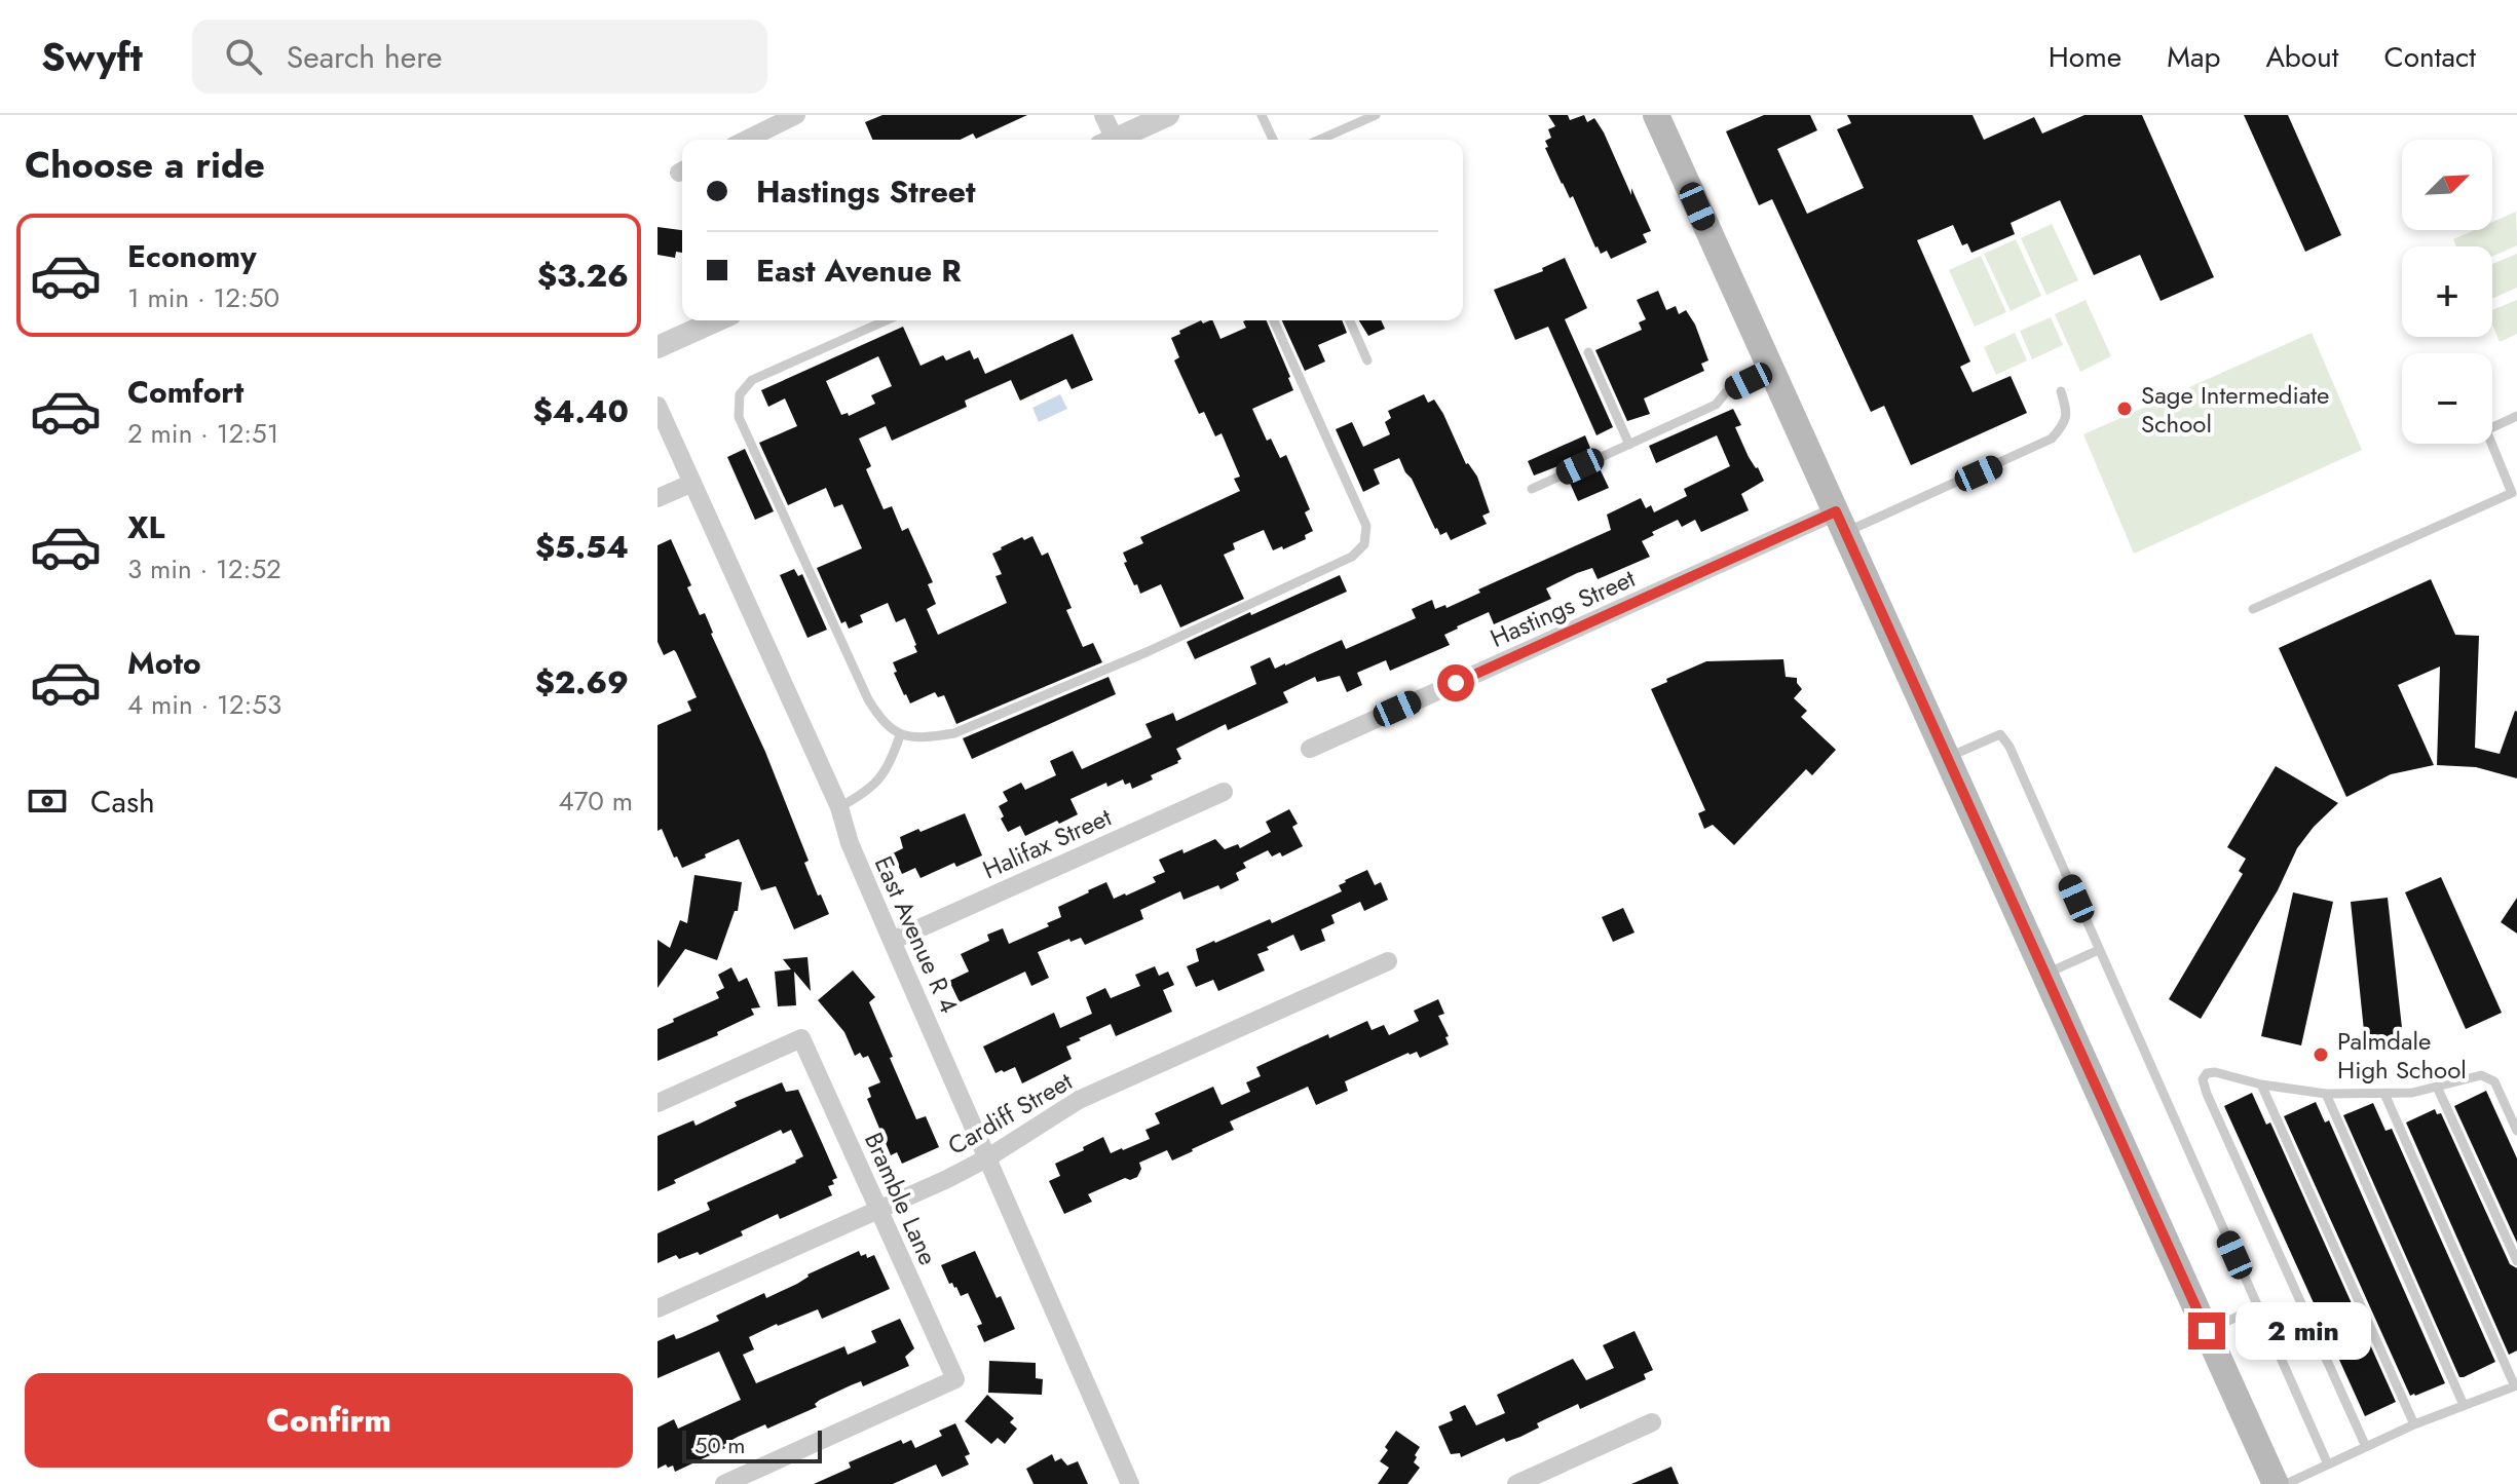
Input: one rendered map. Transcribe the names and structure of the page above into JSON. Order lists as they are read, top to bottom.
{
  "streets": {
    "street": [
      "Hastings Street",
      "Halifax Street",
      "East Avenue R 4",
      "Cardiff Street",
      "Bramble Lane"
    ]
  },
  "crossings": [
    ["Halifax Street", "East Avenue R 4"],
    ["East Avenue R 4", "Cardiff Street"],
    ["Cardiff Street", "Bramble Lane"]
  ],
  "places": ["Sage Intermediate School", "Palmdale High School"],
  "scale_bar": "50 m",
  "north": "top right",
  "page": {
    "header": "Swyft",
    "search": "Search here",
    "nav": [
      "Home",
      "Map",
      "About",
      "Contact"
    ],
    "heading": "Choose a ride",
    "map_buttons": ["+", "−"],
    "banner": ["Hastings Street", "East Avenue R"],
    "list": [
      {
        "name": "Economy",
        "note": "1 min · 12:50",
        "value": "$3.26"
      },
      {
        "name": "Comfort",
        "note": "2 min · 12:51",
        "value": "$4.40"
      },
      {
        "name": "XL",
        "note": "3 min · 12:52",
        "value": "$5.54"
      },
      {
        "name": "Moto",
        "note": "4 min · 12:53",
        "value": "$2.69"
      }
    ],
    "pay": ["Cash", "470 m"],
    "bubble": "2 min",
    "buttons": "Confirm",
    "scale": "50 m"
  }
}
